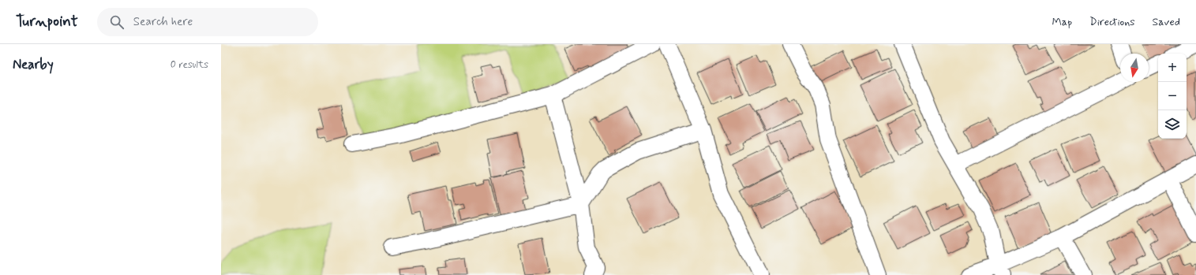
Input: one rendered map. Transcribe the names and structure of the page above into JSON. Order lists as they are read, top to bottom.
{
  "north": "bottom",
  "page": {
    "header": "Turnpoint",
    "search": "Search here",
    "nav": ["Map", "Directions", "Saved"],
    "heading": ["Nearby", "0 results"],
    "map_buttons": ["+", "−"]
  }
}
